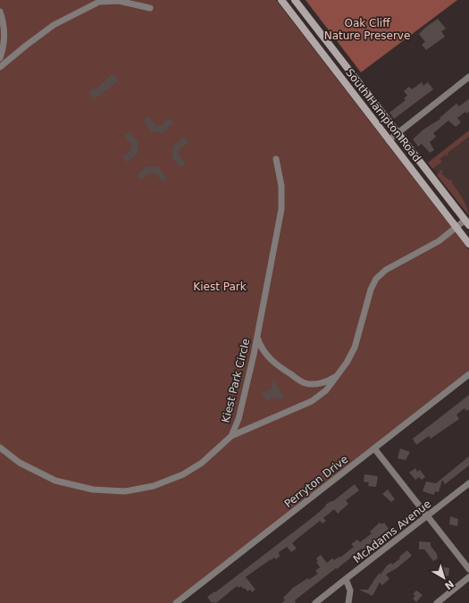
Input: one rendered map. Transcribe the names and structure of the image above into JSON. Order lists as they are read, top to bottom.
{
  "streets": {
    "main road": ["South Hampton Road"],
    "street": ["Kiest Park Circle", "Perryton Drive", "McAdams Avenue"]
  },
  "parks": ["Oak Cliff Nature Preserve", "Kiest Park"],
  "north": "bottom right"
}
